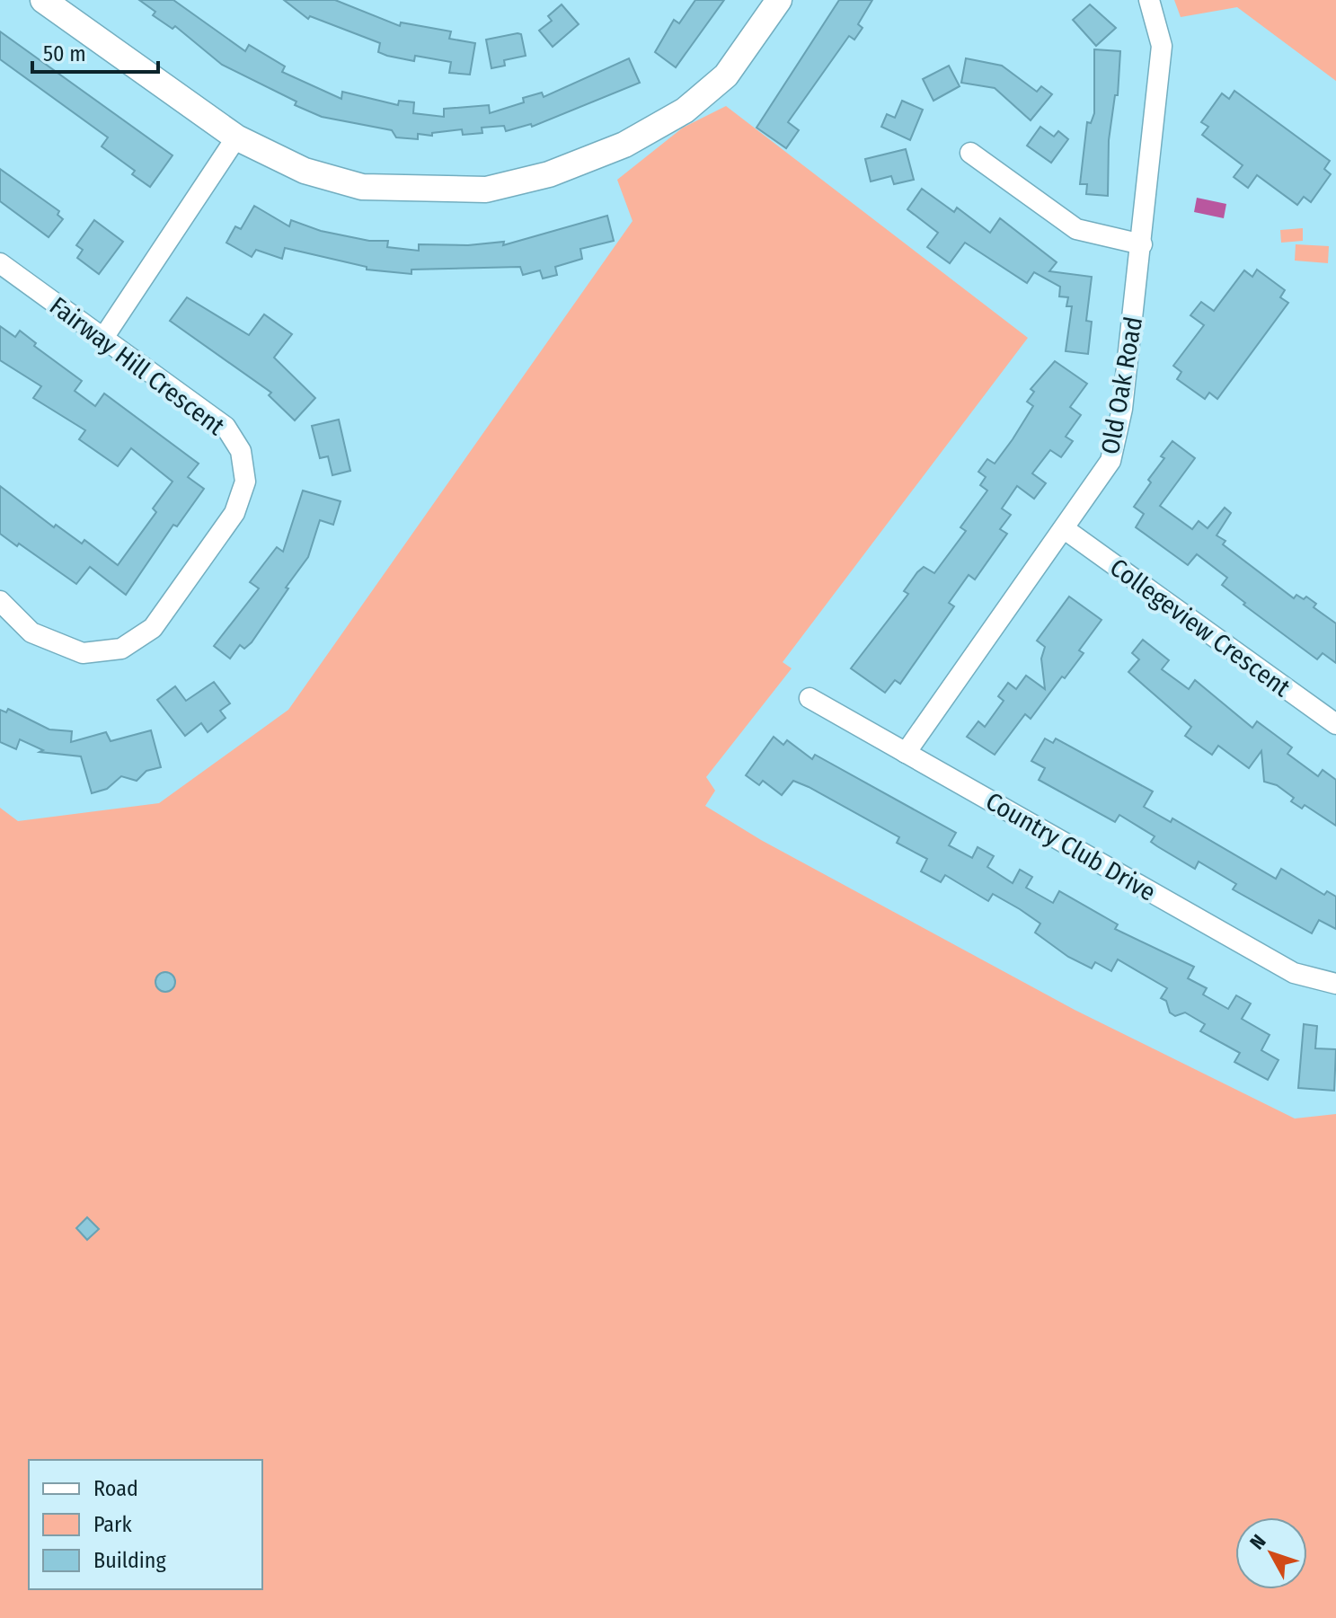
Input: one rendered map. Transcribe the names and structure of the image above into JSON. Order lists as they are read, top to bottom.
{
  "streets": {
    "street": [
      "Fairway Hill Crescent",
      "Old Oak Road",
      "Collegeview Crescent",
      "Country Club Drive"
    ]
  },
  "crossings": [
    ["Old Oak Road", "Collegeview Crescent"],
    ["Old Oak Road", "Country Club Drive"]
  ],
  "legend": ["Road", "Park", "Building"],
  "scale_bar": "50 m",
  "north": "top left"
}
